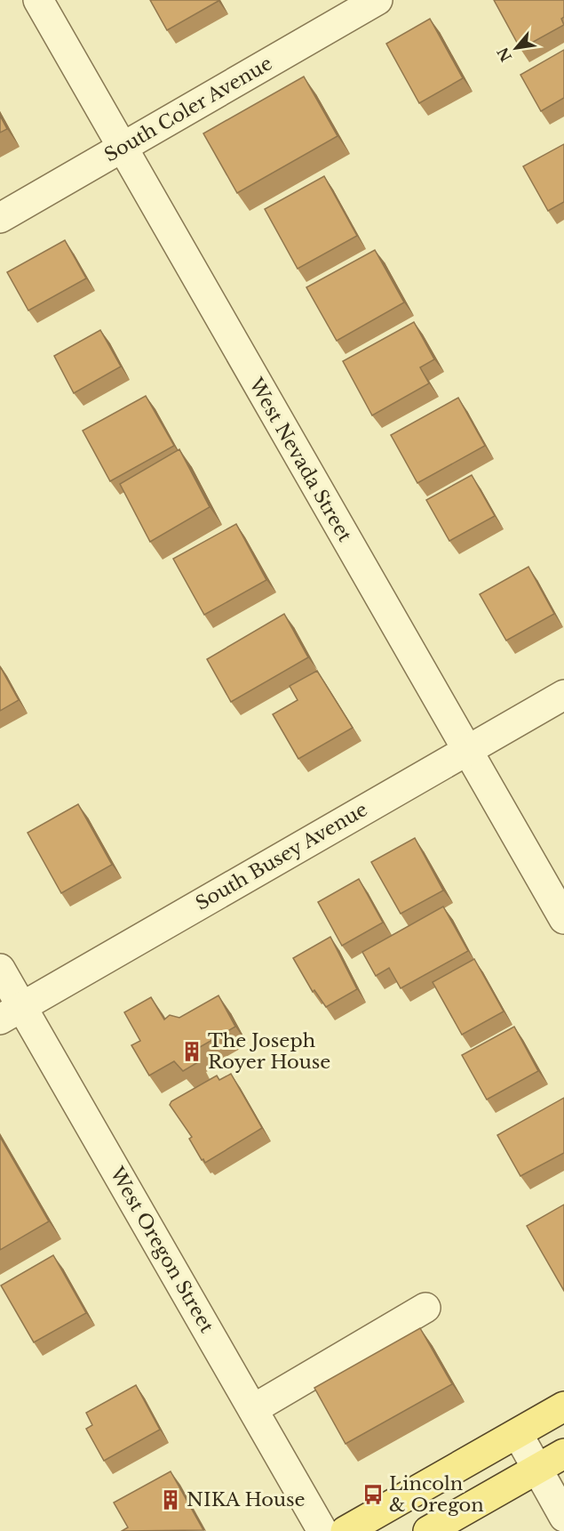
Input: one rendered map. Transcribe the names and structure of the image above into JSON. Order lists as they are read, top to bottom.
{
  "streets": {
    "street": [
      "South Coler Avenue",
      "West Nevada Street",
      "South Busey Avenue",
      "West Oregon Street"
    ]
  },
  "crossings": [
    ["South Coler Avenue", "West Nevada Street"],
    ["West Nevada Street", "South Busey Avenue"],
    ["South Busey Avenue", "West Oregon Street"]
  ],
  "places": {
    "building": ["The Joseph Royer House", "NIKA House"],
    "bus stop": ["Lincoln & Oregon"]
  },
  "north": "bottom left"
}
